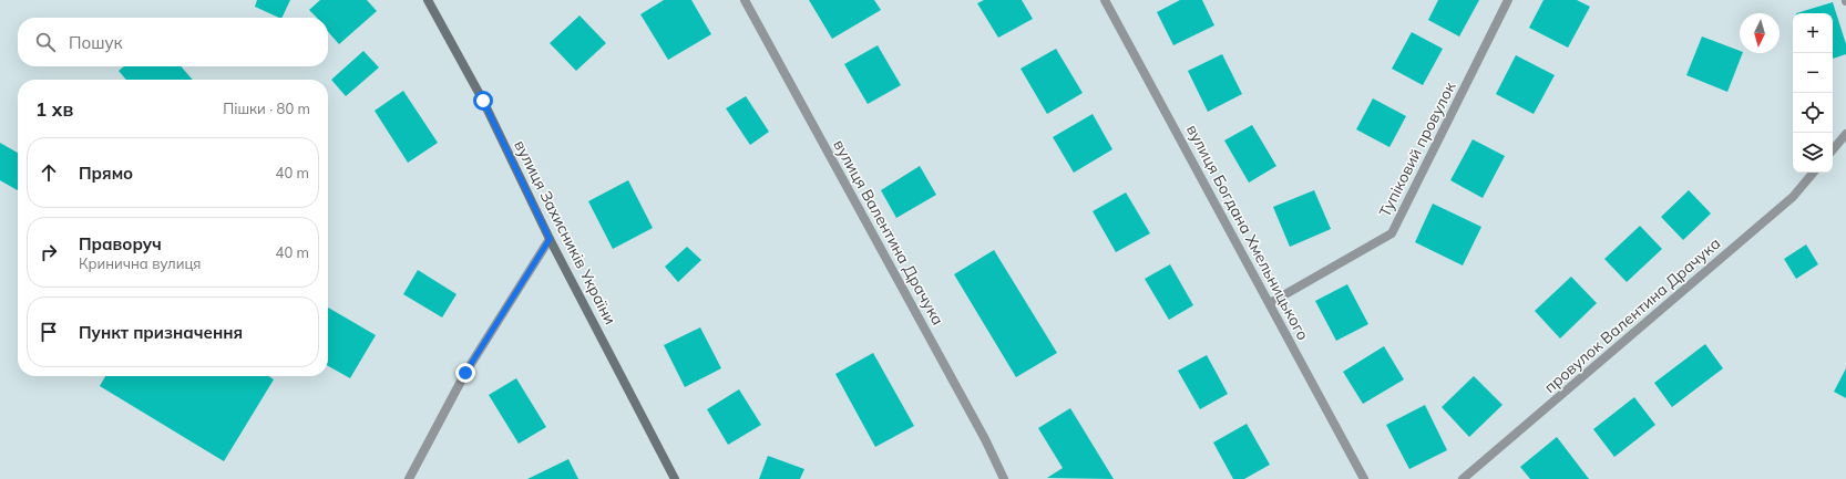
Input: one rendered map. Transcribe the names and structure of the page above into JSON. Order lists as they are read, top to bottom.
{
  "streets": {
    "main road": ["вулиця Захисників України"],
    "street": [
      "Тупіковий провулок",
      "вулиця Валентина Драчука",
      "вулиця Богдана Хмельницького",
      "провулок Валентина Драчука"
    ]
  },
  "crossings": [
    ["Тупіковий провулок", "вулиця Богдана Хмельницького"]
  ],
  "north": "bottom",
  "page": {
    "map_buttons": ["+", "−"],
    "search": "Пошук",
    "heading": ["1 хв", "Пішки · 80 m"],
    "list": [
      ["Прямо", "40 m"],
      ["Праворуч", "Кринична вулиця", "40 m"],
      "Пункт призначення"
    ]
  }
}
